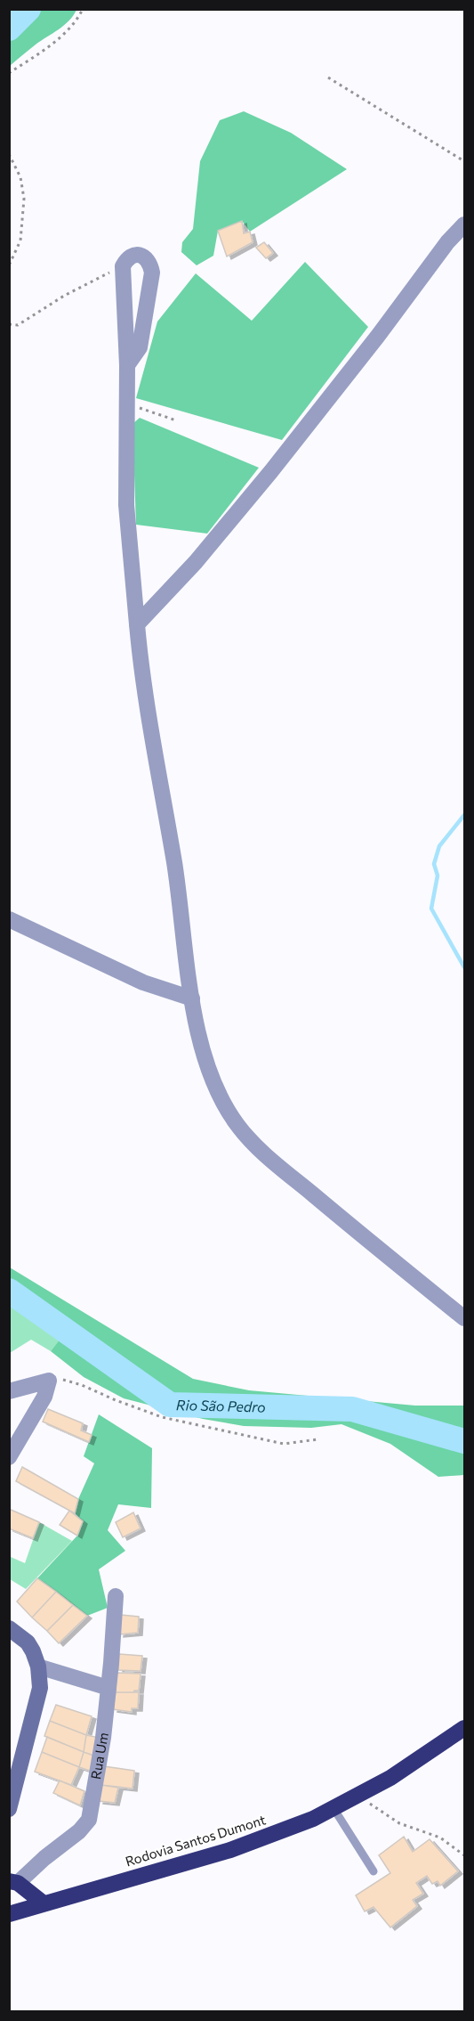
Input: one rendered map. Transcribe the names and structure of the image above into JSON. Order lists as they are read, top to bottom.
{
  "streets": {
    "highway": ["Rodovia Santos Dumont"],
    "street": ["Rua Um"]
  },
  "water": ["Rio São Pedro"]
}
